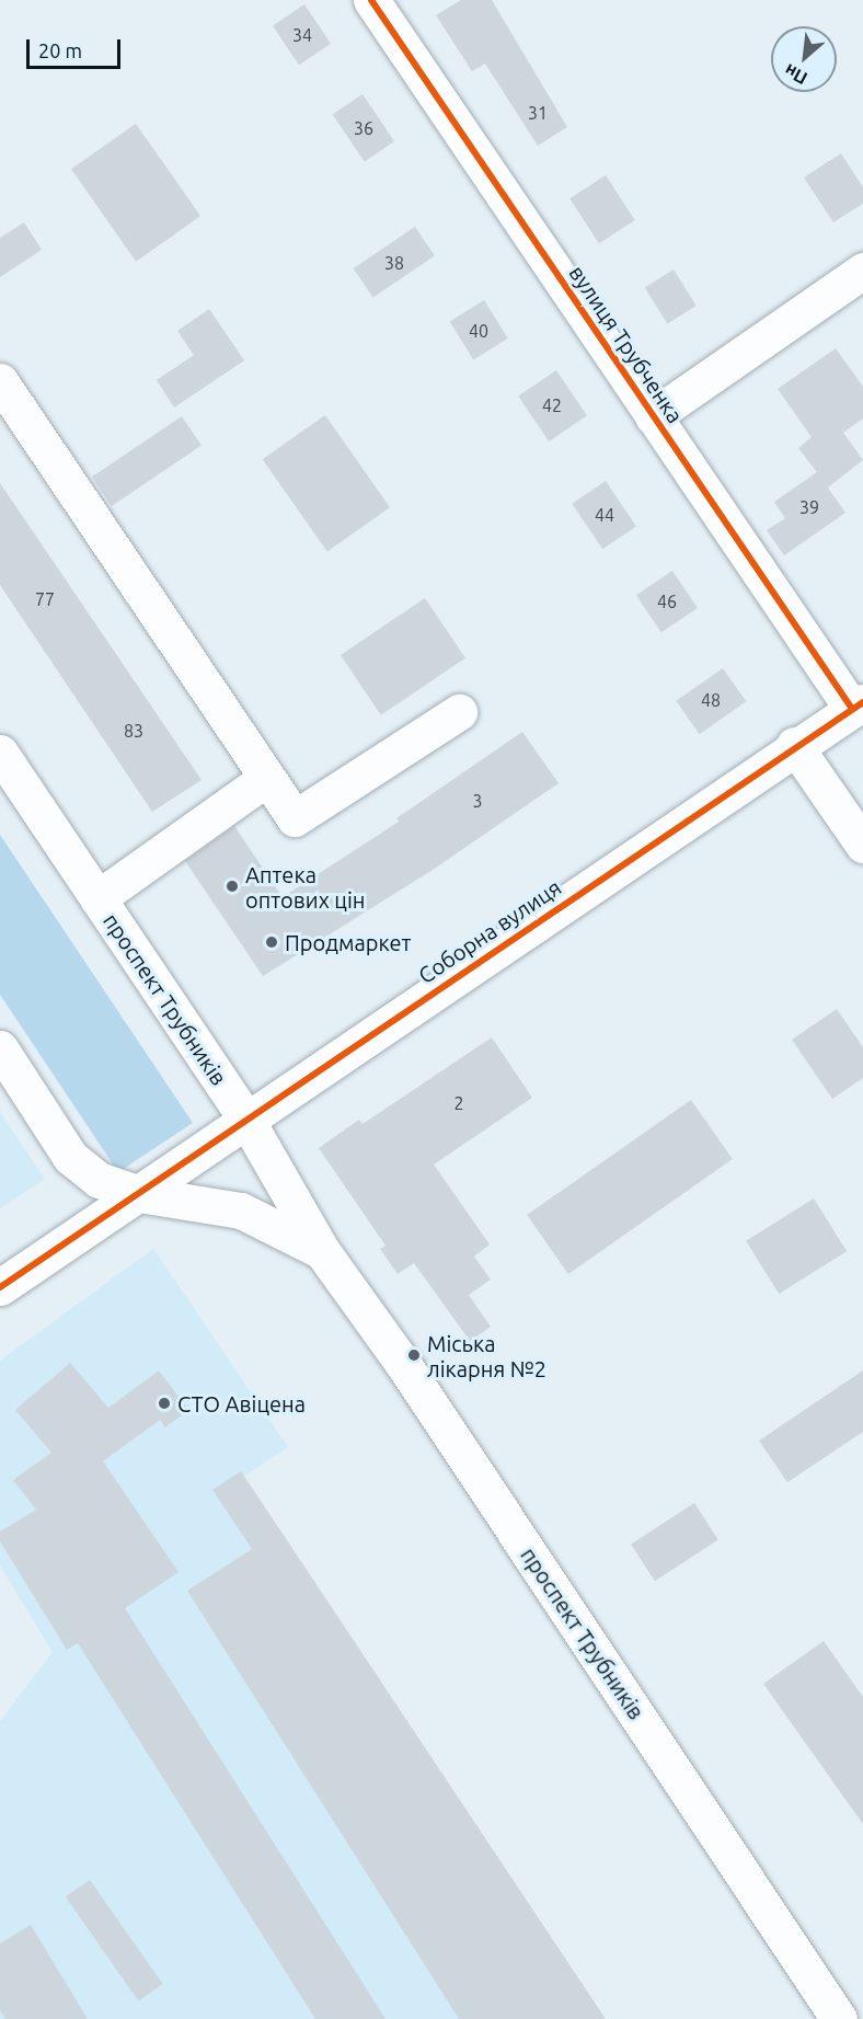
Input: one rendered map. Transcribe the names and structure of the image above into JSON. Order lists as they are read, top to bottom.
{
  "streets": {
    "street": ["вулиця Трубченка", "Соборна вулиця", "проспект Трубників"]
  },
  "crossings": [
    ["вулиця Трубченка", "Соборна вулиця"],
    ["Соборна вулиця", "проспект Трубників"]
  ],
  "places": [
    "Аптека оптових цін",
    "Продмаркет",
    "Міська лікарня №2",
    "СТО Авіцена"
  ],
  "house_numbers": [
    "34",
    "31",
    "36",
    "38",
    "40",
    "42",
    "39",
    "44",
    "77",
    "46",
    "48",
    "83",
    "3",
    "2"
  ],
  "scale_bar": "20 m",
  "north": "bottom left"
}
